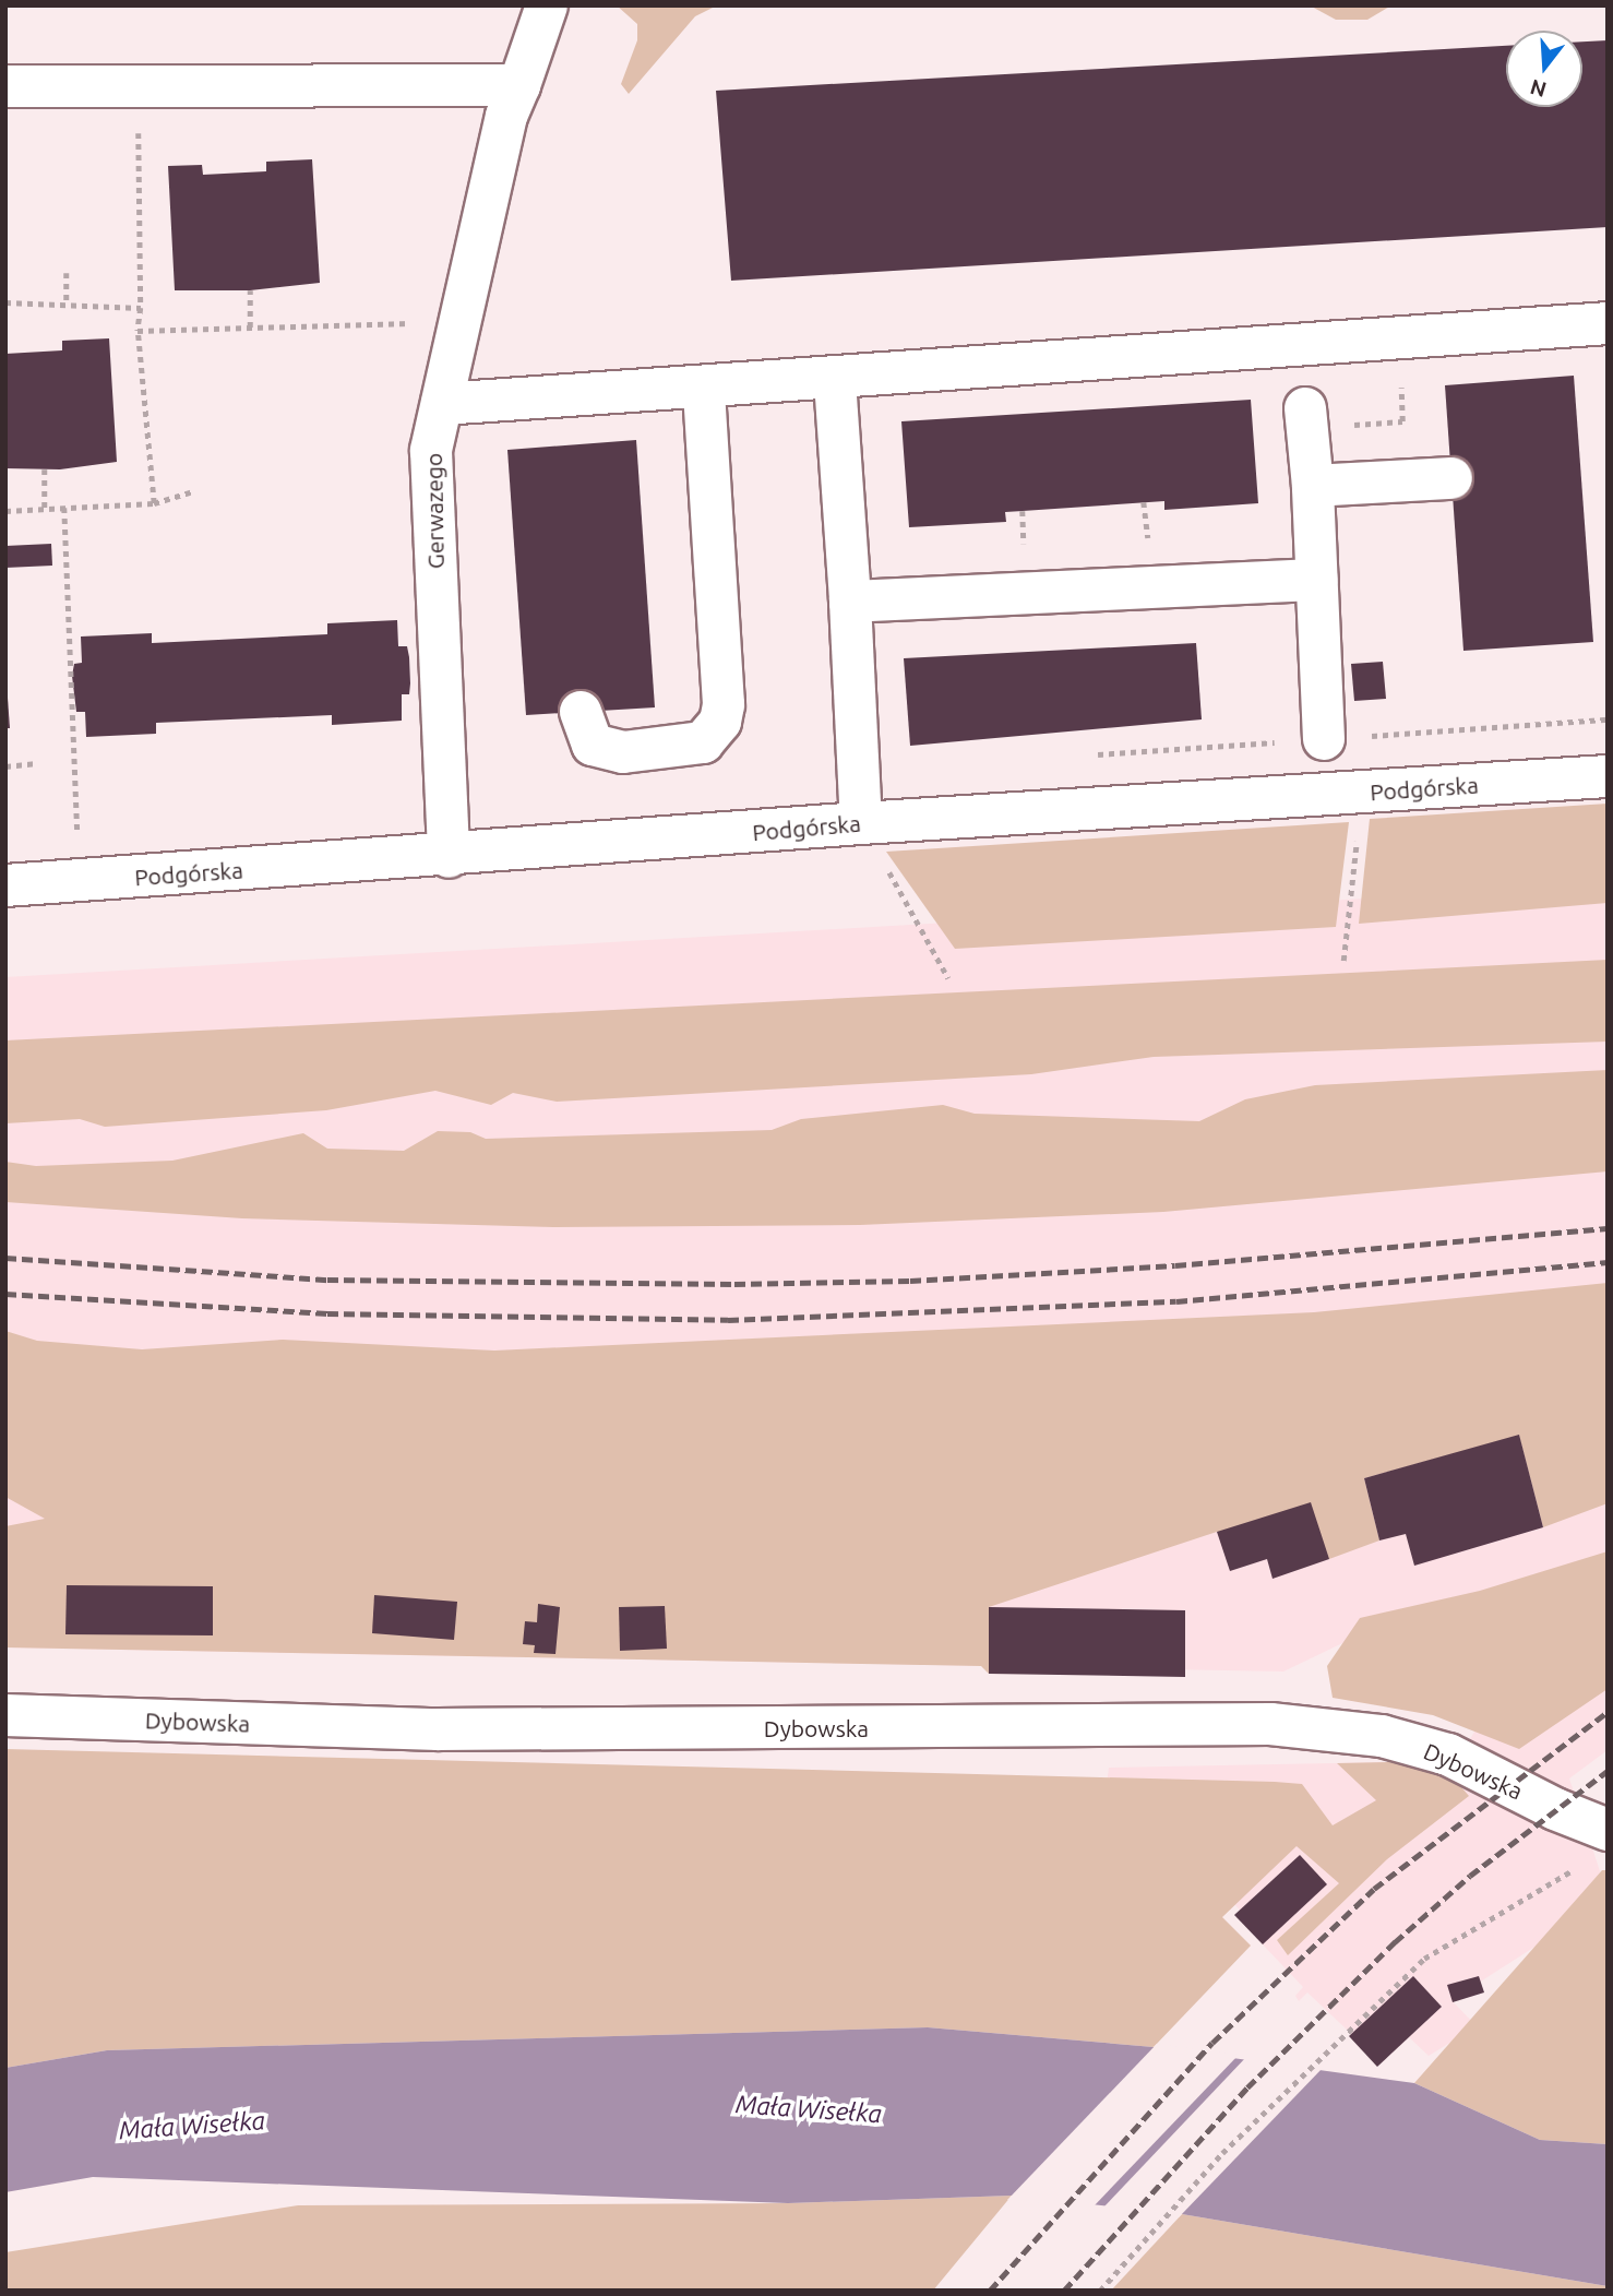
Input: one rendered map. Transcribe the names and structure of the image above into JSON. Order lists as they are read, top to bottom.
{
  "streets": {
    "street": ["Gerwazego", "Podgórska", "Dybowska"]
  },
  "crossings": [
    ["Gerwazego", "Podgórska"]
  ],
  "water": ["Mała Wisełka"],
  "north": "bottom"
}
